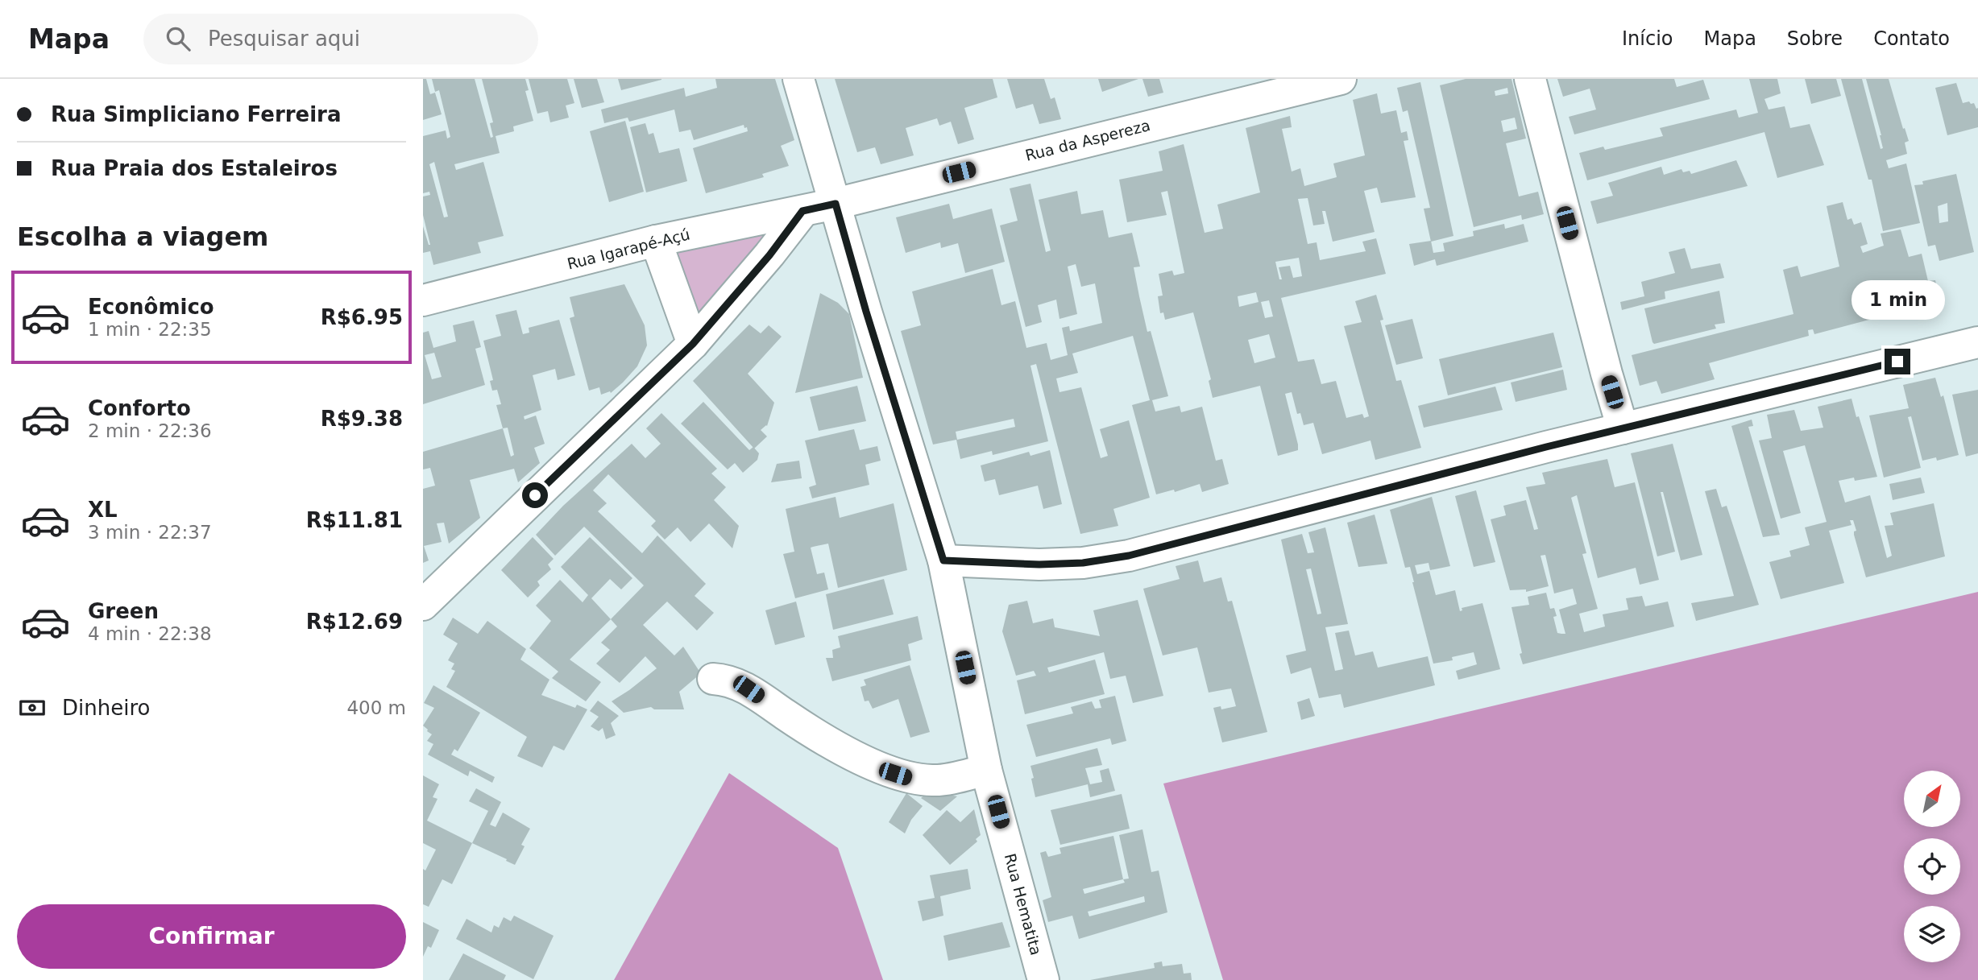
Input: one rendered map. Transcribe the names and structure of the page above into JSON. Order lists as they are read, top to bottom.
{
  "streets": {
    "street": ["Rua da Aspereza", "Rua Igarapé-Açú", "Rua Hematita"]
  },
  "crossings": [
    ["Rua da Aspereza", "Rua Igarapé-Açú"],
    ["Rua da Aspereza", "Rua Hematita"],
    ["Rua Igarapé-Açú", "Rua Hematita"]
  ],
  "north": "top right",
  "page": {
    "header": "Mapa",
    "search": "Pesquisar aqui",
    "nav": [
      "Início",
      "Mapa",
      "Sobre",
      "Contato"
    ],
    "banner": ["Rua Simpliciano Ferreira", "Rua Praia dos Estaleiros"],
    "heading": "Escolha a viagem",
    "list": [
      {
        "name": "Econômico",
        "note": "1 min · 22:35",
        "value": "R$6.95"
      },
      {
        "name": "Conforto",
        "note": "2 min · 22:36",
        "value": "R$9.38"
      },
      {
        "name": "XL",
        "note": "3 min · 22:37",
        "value": "R$11.81"
      },
      {
        "name": "Green",
        "note": "4 min · 22:38",
        "value": "R$12.69"
      }
    ],
    "bubble": "1 min",
    "pay": ["Dinheiro", "400 m"],
    "buttons": "Confirmar"
  }
}
